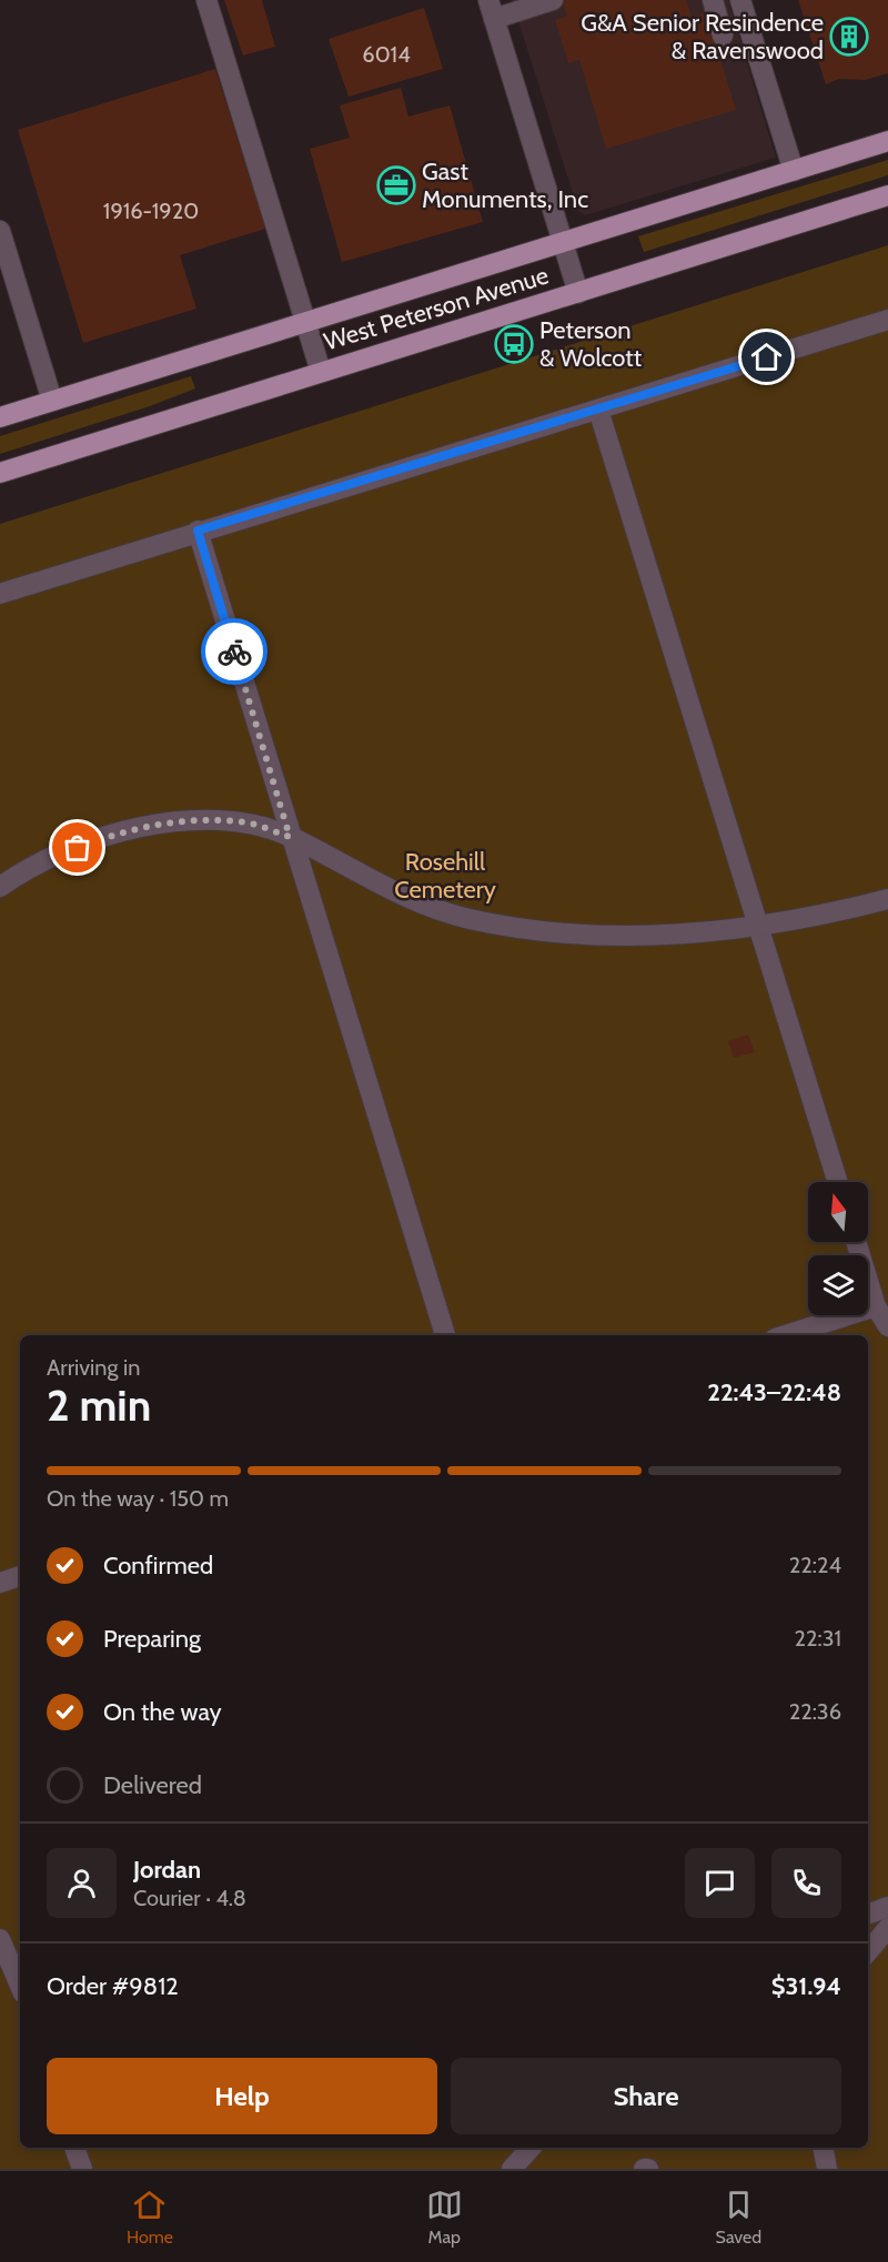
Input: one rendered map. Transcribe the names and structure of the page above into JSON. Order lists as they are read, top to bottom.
{
  "streets": {
    "main road": ["West Peterson Avenue"]
  },
  "parks": ["Rosehill Cemetery"],
  "places": {
    "building": ["G&A Senior Resindence & Ravenswood"],
    "office": ["Gast Monuments, Inc"],
    "bus stop": ["Peterson & Wolcott"]
  },
  "house_numbers": ["6014", "1916-1920"],
  "north": "top",
  "page": {
    "heading": ["2 min", "Arriving in", "22:43–22:48"],
    "panel": [
      "Jordan",
      "Courier · 4.8",
      "Order #9812",
      "$31.94"
    ],
    "bar": "On the way · 150 m",
    "list": [
      ["Confirmed", "22:24"],
      ["Preparing", "22:31"],
      ["On the way", "22:36"],
      "Delivered"
    ],
    "buttons": ["Help", "Share"],
    "tabs": ["Home", "Map", "Saved"]
  }
}
